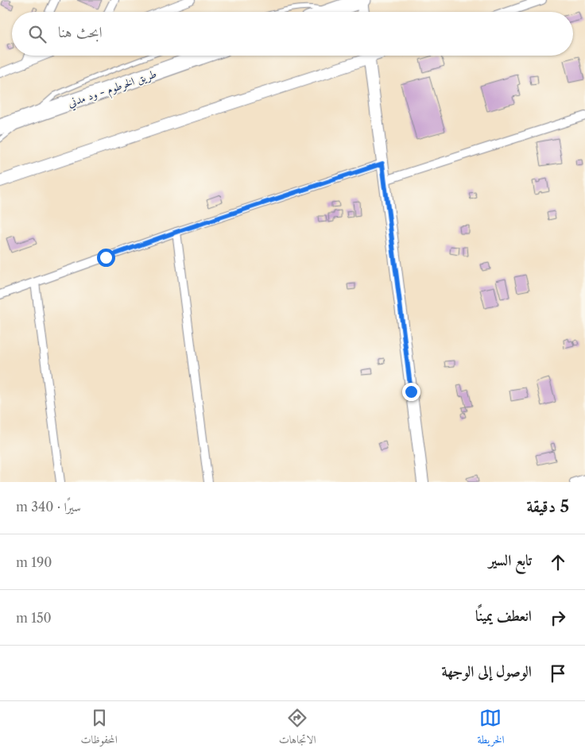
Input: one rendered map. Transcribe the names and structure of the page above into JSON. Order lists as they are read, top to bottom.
{
  "streets": {
    "highway": ["طريق الخرطوم - ود مدني"]
  },
  "page": {
    "search": "ابحث هنا",
    "heading": ["5 دقيقة", "سيرًا · 340 m"],
    "list": [
      ["تابع السير", "190 m"],
      ["انعطف يمينًا", "150 m"],
      "الوصول إلى الوجهة"
    ],
    "nav": ["الخريطة", "الاتجاهات", "المحفوظات"]
  }
}
